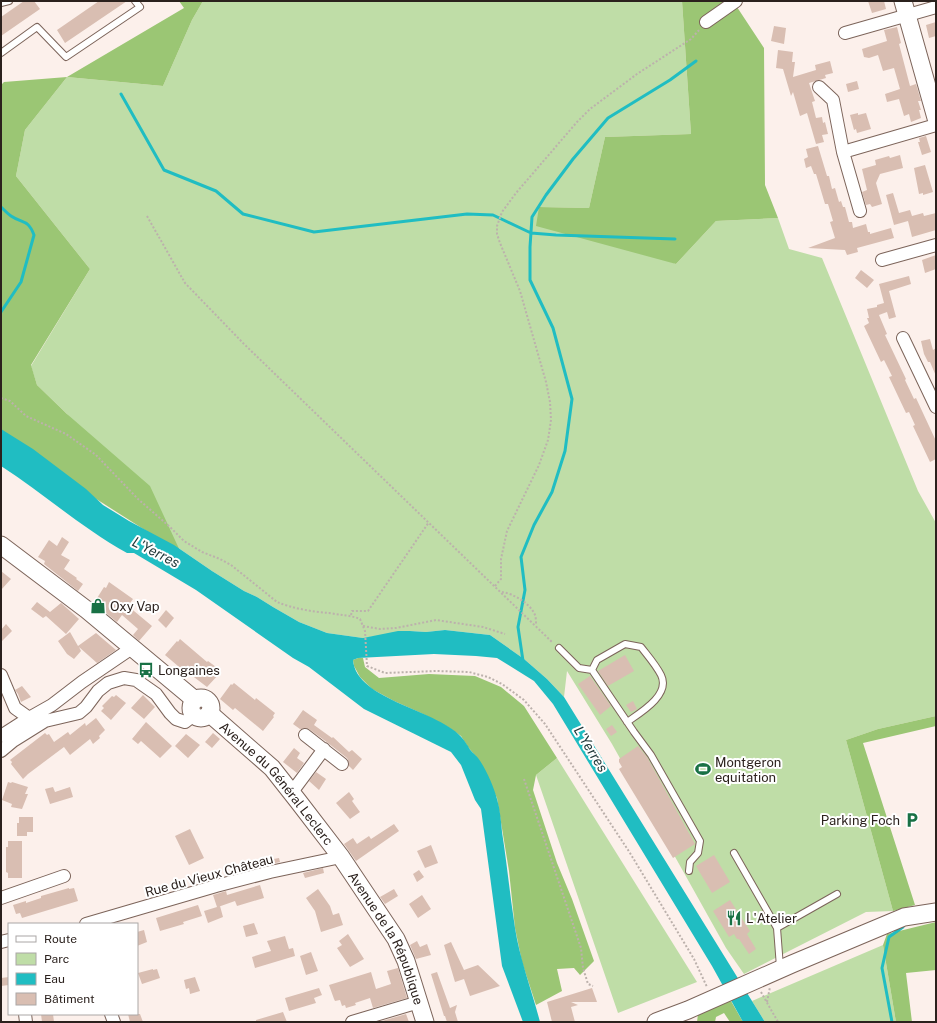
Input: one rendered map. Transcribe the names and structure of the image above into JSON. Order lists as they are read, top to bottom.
{
  "streets": {
    "street": ["Avenue du Général Leclerc", "Rue du Vieux Château", "Avenue de la République"]
  },
  "crossings": [
    ["Avenue du Général Leclerc", "Rue du Vieux Château"],
    ["Avenue du Général Leclerc", "Avenue de la République"],
    ["Rue du Vieux Château", "Avenue de la République"]
  ],
  "water": ["L'Yerres"],
  "places": {
    "shop": ["Oxy Vap"],
    "bus stop": ["Longaines"],
    "sports": ["Montgeron equitation"],
    "parking": ["Parking Foch"],
    "restaurant": ["L'Atelier"]
  },
  "legend": [
    "Route",
    "Parc",
    "Eau",
    "Bâtiment"
  ]
}
